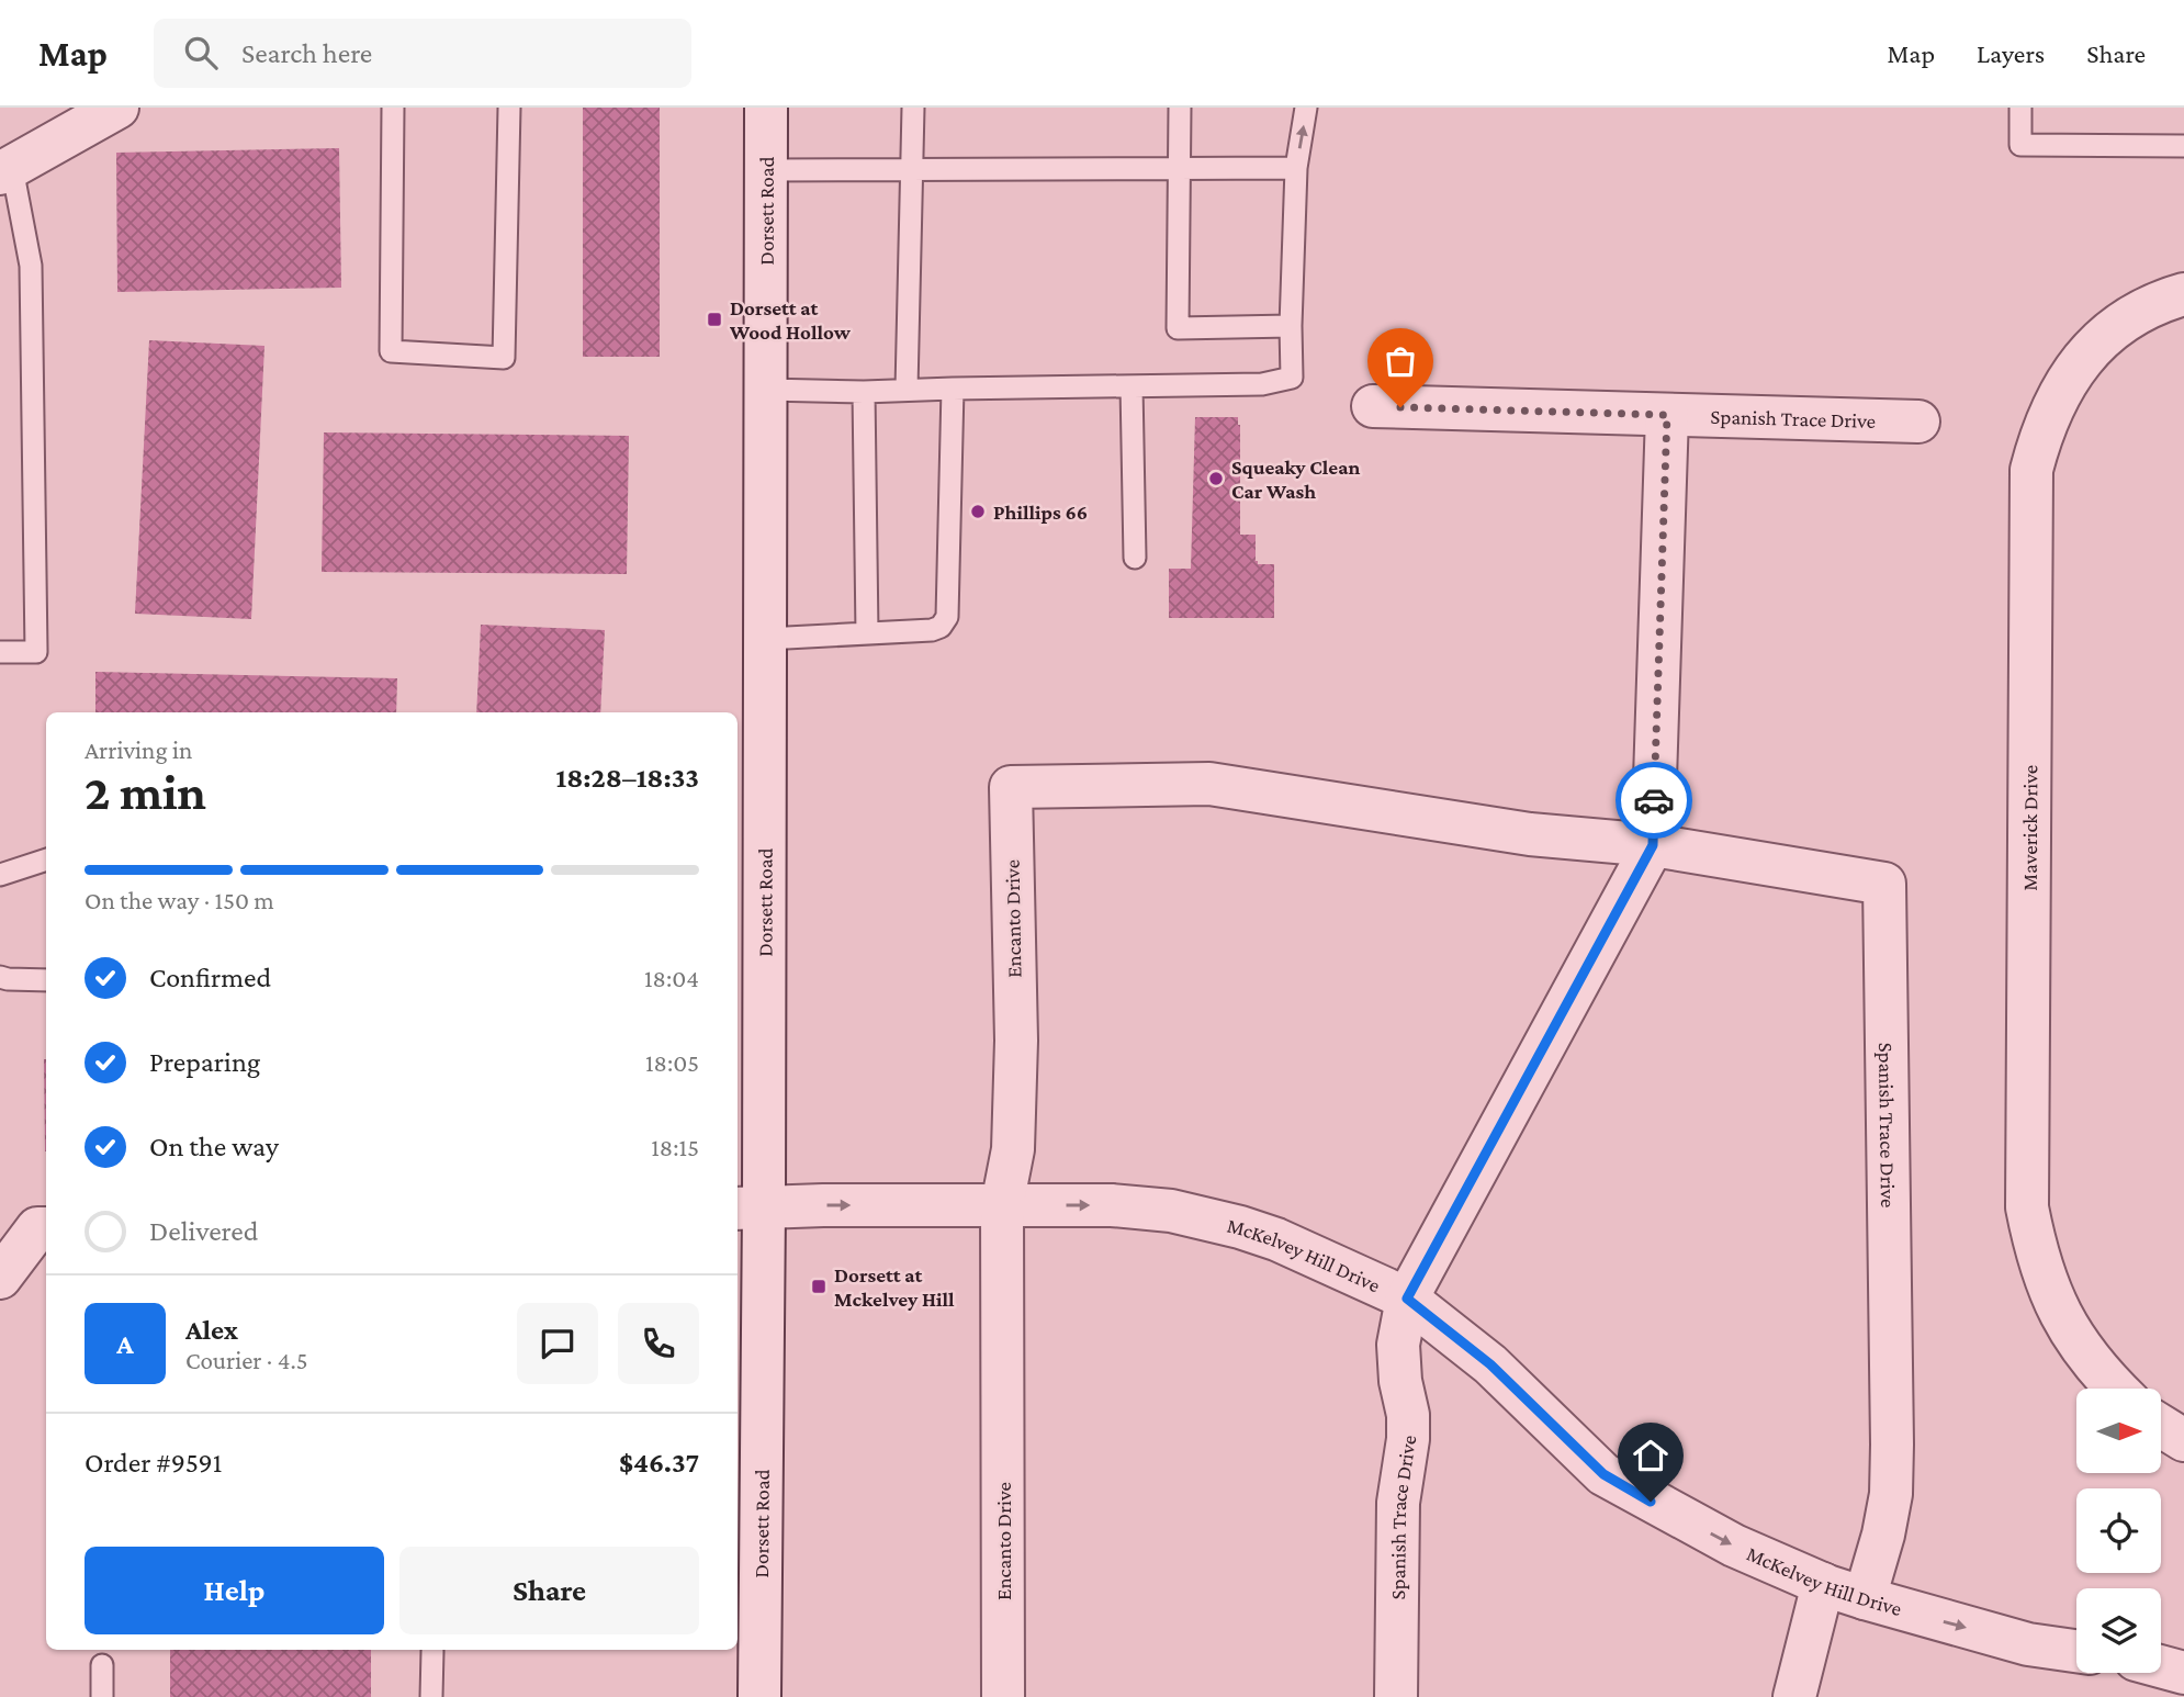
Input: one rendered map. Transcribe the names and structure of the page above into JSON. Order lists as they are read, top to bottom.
{
  "streets": {
    "street": [
      "Dorsett Road",
      "Spanish Trace Drive",
      "Maverick Drive",
      "Encanto Drive",
      "McKelvey Hill Drive"
    ]
  },
  "crossings": [
    ["Dorsett Road", "McKelvey Hill Drive"],
    ["Spanish Trace Drive", "Encanto Drive"],
    ["Spanish Trace Drive", "McKelvey Hill Drive"],
    ["Encanto Drive", "McKelvey Hill Drive"]
  ],
  "one_way": ["McKelvey Hill Drive"],
  "places": {
    "transit": ["Dorsett at Wood Hollow", "Dorsett at Mckelvey Hill"],
    "other": ["Squeaky Clean Car Wash", "Phillips 66"]
  },
  "north": "right",
  "page": {
    "header": "Map",
    "search": "Search here",
    "nav": ["Map", "Layers", "Share"],
    "heading": ["2 min", "Arriving in", "18:28–18:33"],
    "panel": [
      "Alex",
      "Courier · 4.5",
      "Order #9591",
      "$46.37"
    ],
    "bar": "On the way · 150 m",
    "list": [
      ["Confirmed", "18:04"],
      ["Preparing", "18:05"],
      ["On the way", "18:15"],
      "Delivered"
    ],
    "round": "A",
    "buttons": ["Help", "Share"]
  }
}
